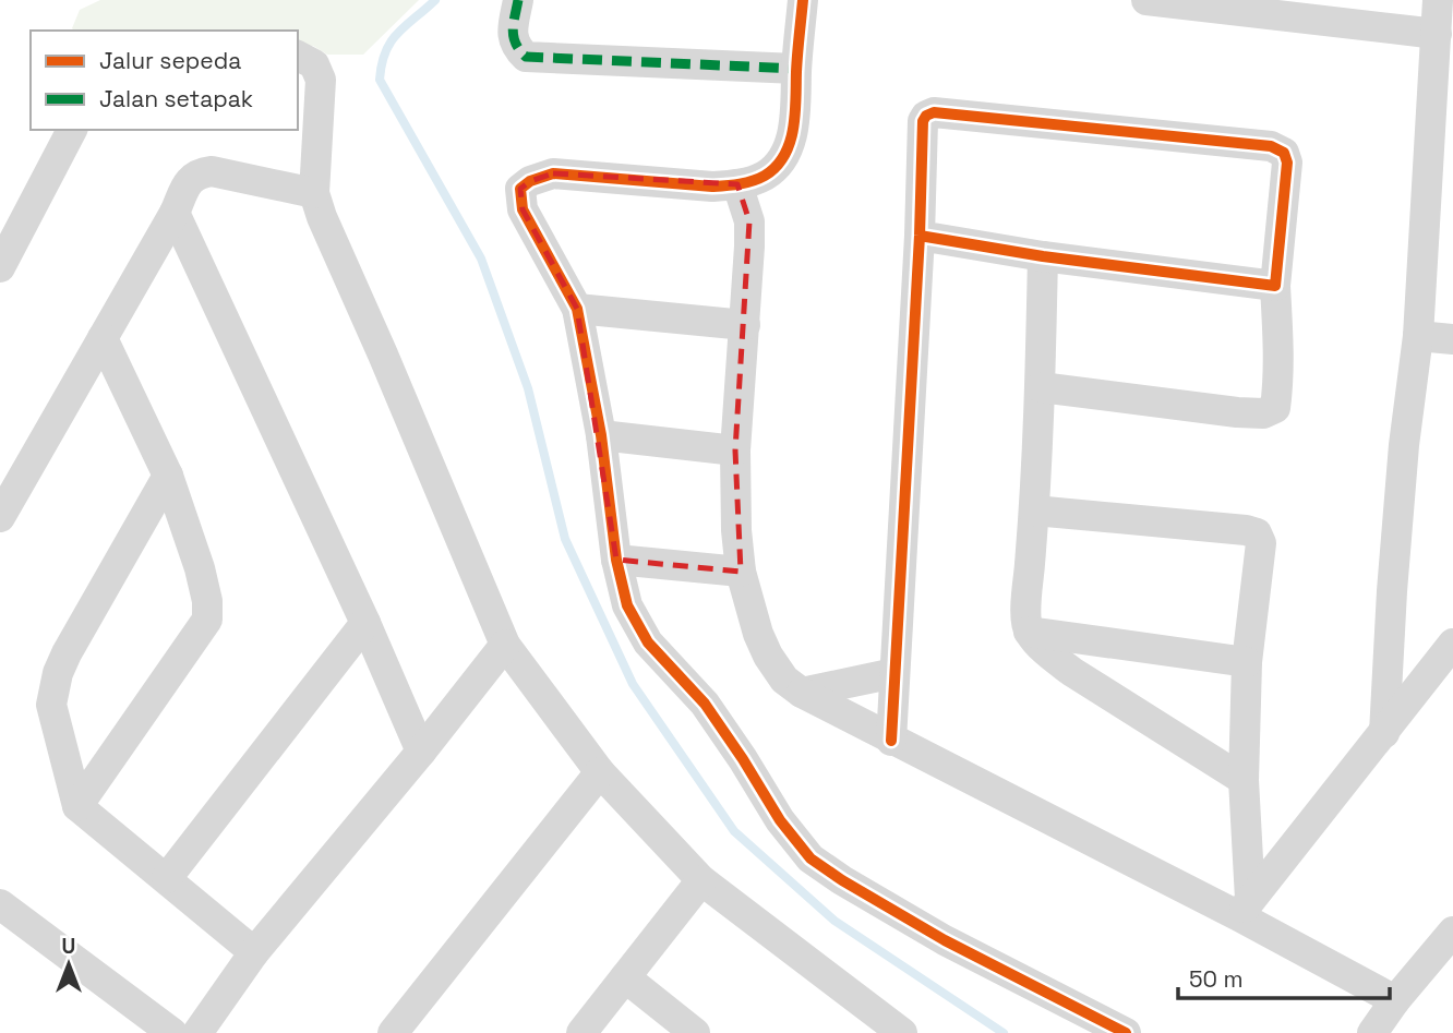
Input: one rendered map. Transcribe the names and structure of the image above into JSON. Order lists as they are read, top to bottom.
{
  "legend": ["Jalur sepeda", "Jalan setapak"],
  "scale_bar": "50 m",
  "north": "top"
}
